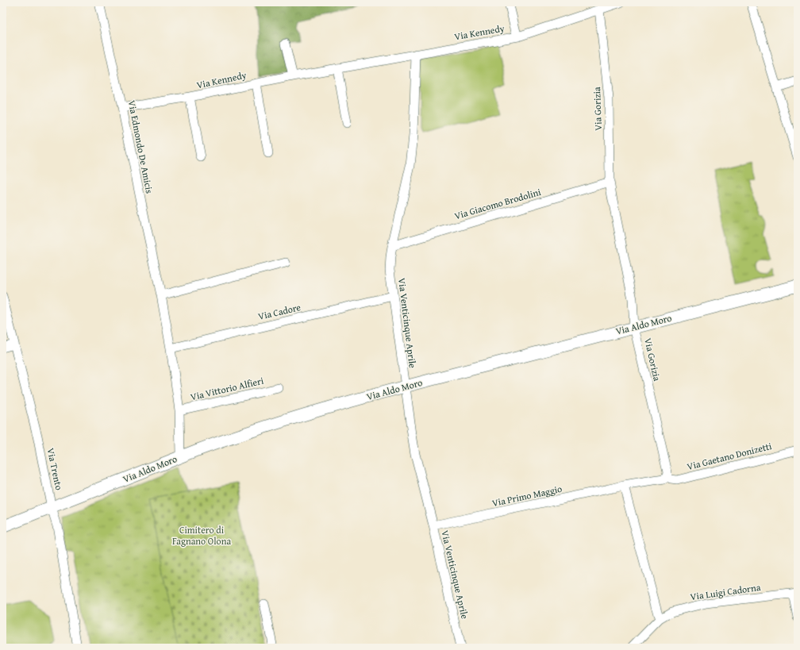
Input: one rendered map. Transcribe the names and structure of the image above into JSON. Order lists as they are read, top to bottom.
{
  "streets": {
    "main road": ["Via Aldo Moro"],
    "street": [
      "Via Kennedy",
      "Via Gorizia",
      "Via Edmondo De Amicis",
      "Via Giacomo Brodolini",
      "Via Cadore",
      "Via Venticinque Aprile",
      "Via Vittorio Alfieri",
      "Via Gaetano Donizetti",
      "Via Trento",
      "Via Primo Maggio",
      "Via Luigi Cadorna"
    ]
  },
  "crossings": [
    ["Via Kennedy", "Via Gorizia"],
    ["Via Kennedy", "Via Edmondo De Amicis"],
    ["Via Kennedy", "Via Venticinque Aprile"],
    ["Via Gorizia", "Via Giacomo Brodolini"],
    ["Via Gorizia", "Via Aldo Moro"],
    ["Via Gorizia", "Via Gaetano Donizetti"],
    ["Via Edmondo De Amicis", "Via Cadore"],
    ["Via Edmondo De Amicis", "Via Aldo Moro"],
    ["Via Edmondo De Amicis", "Via Vittorio Alfieri"],
    ["Via Giacomo Brodolini", "Via Venticinque Aprile"],
    ["Via Cadore", "Via Venticinque Aprile"],
    ["Via Venticinque Aprile", "Via Aldo Moro"],
    ["Via Venticinque Aprile", "Via Primo Maggio"],
    ["Via Aldo Moro", "Via Trento"]
  ],
  "parks": ["Cimitero di Fagnano Olona"]
}
